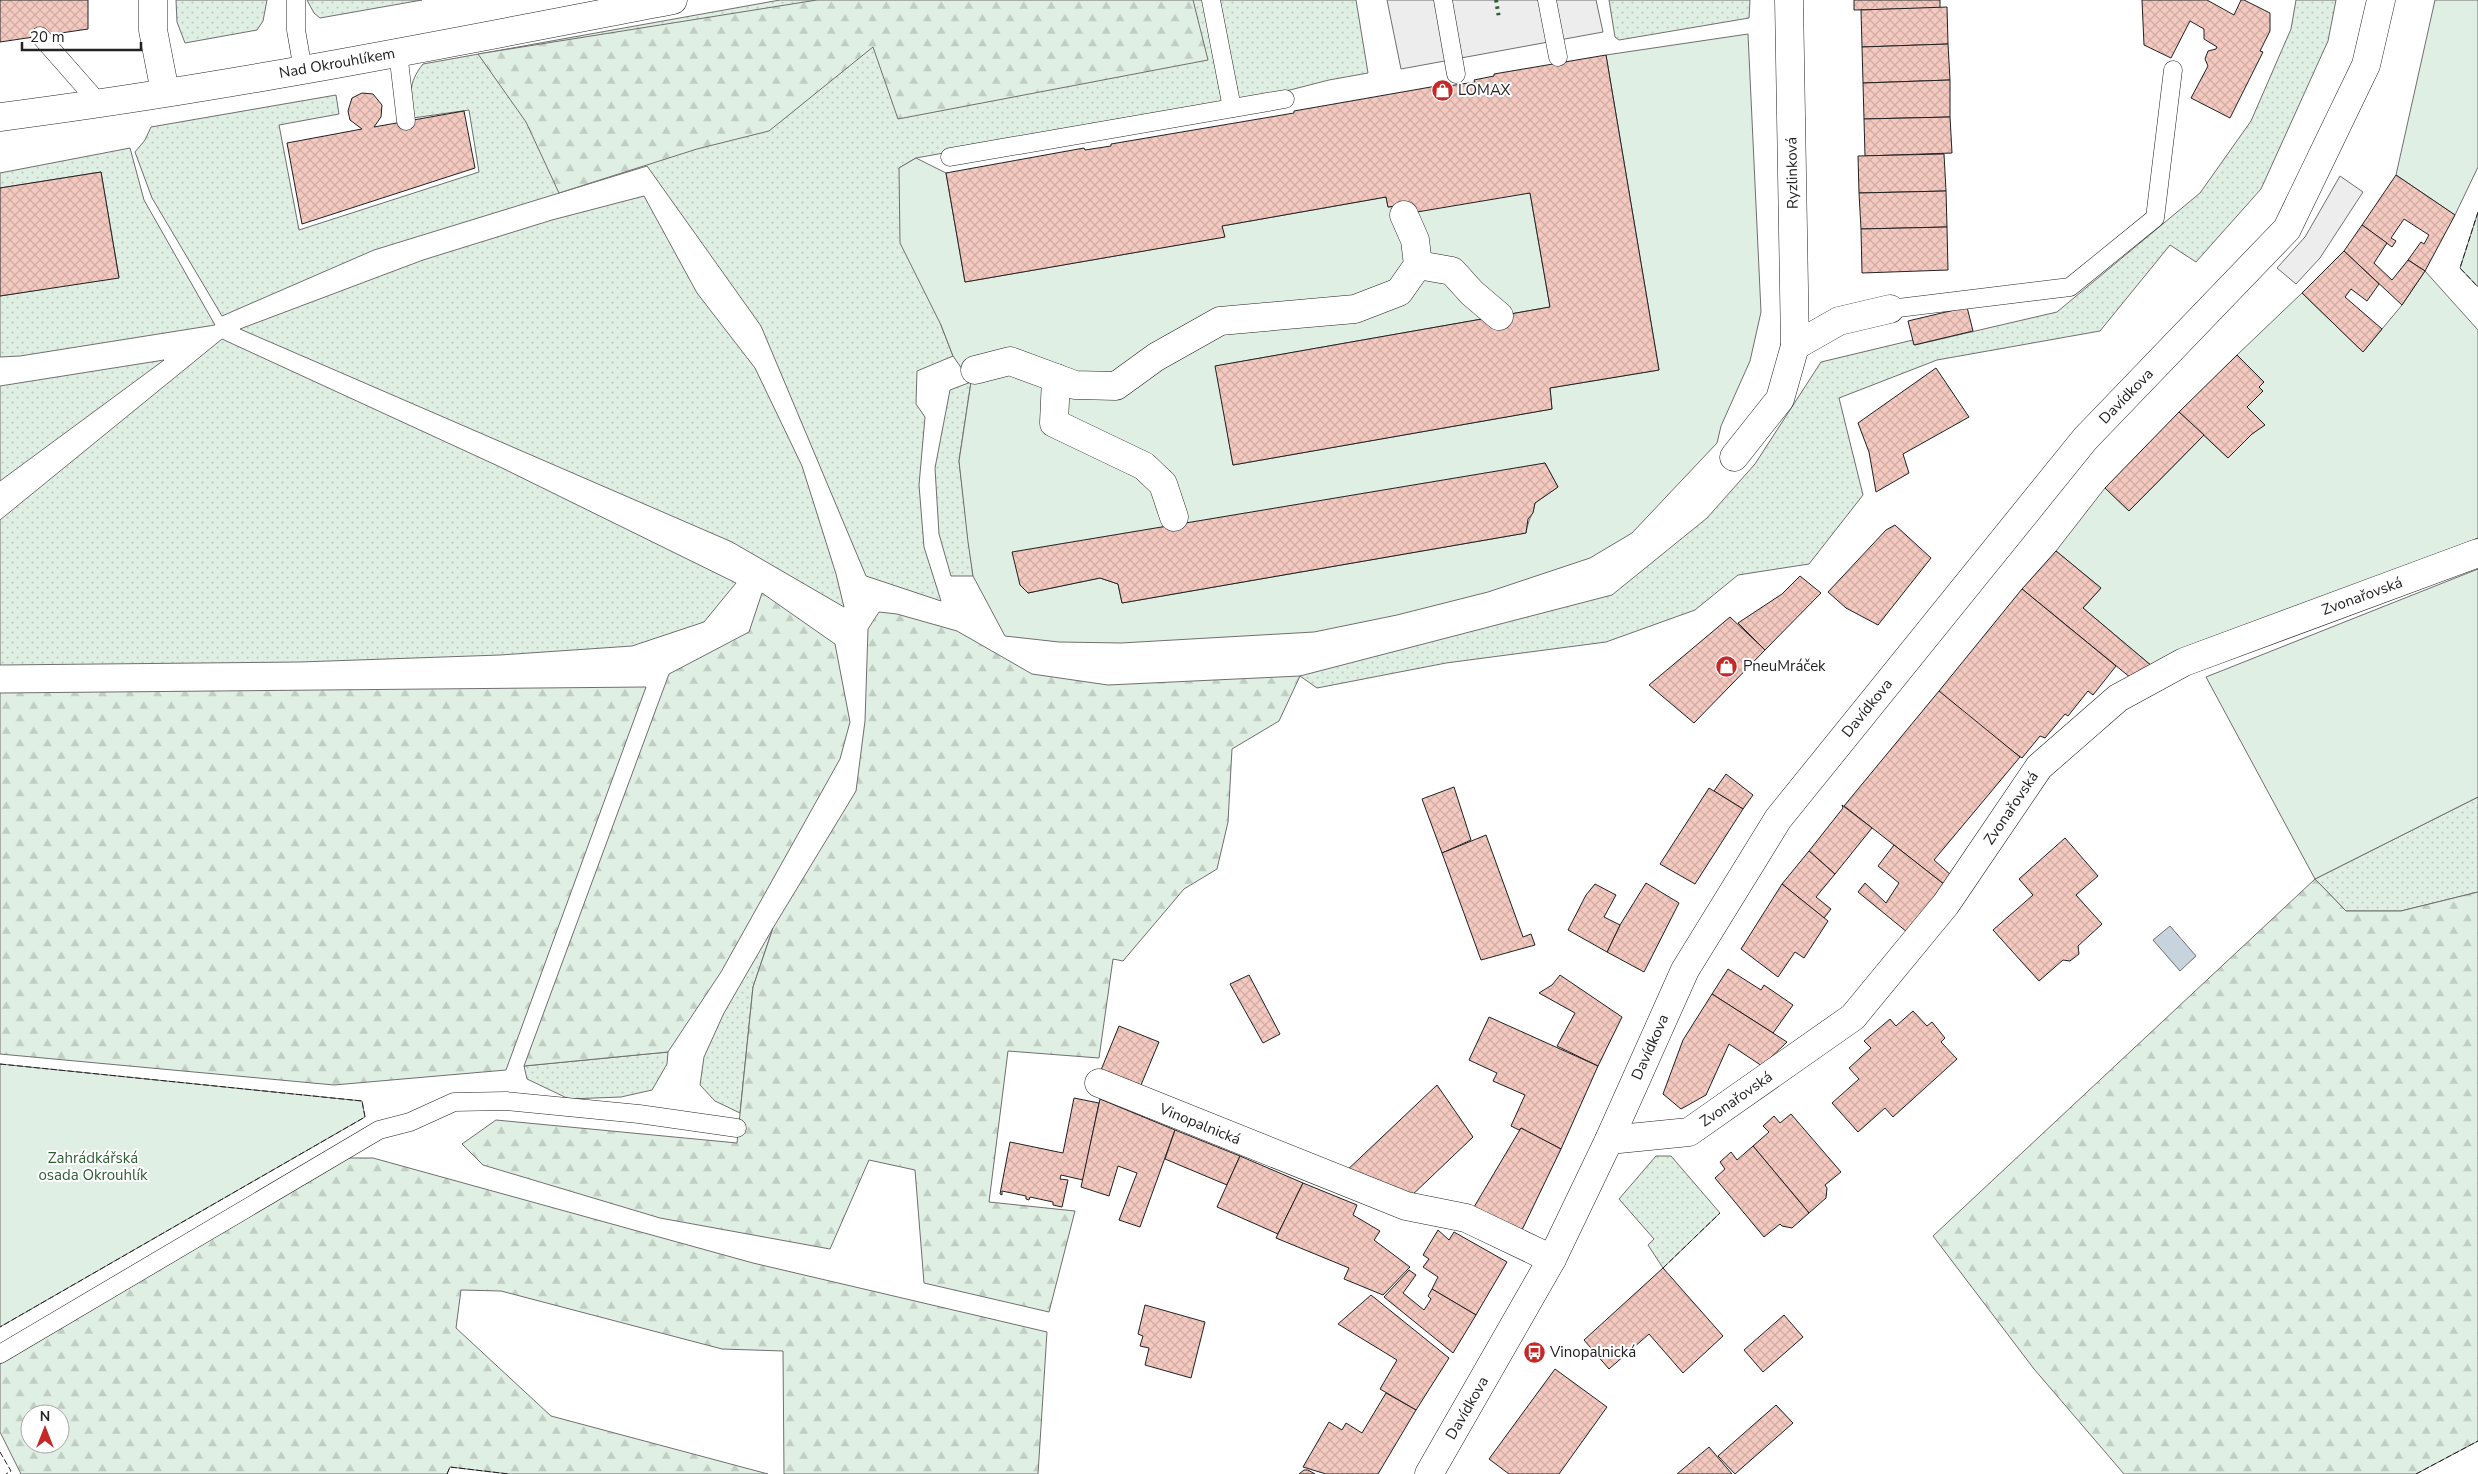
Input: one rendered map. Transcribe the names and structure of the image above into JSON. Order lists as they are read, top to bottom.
{
  "streets": {
    "street": [
      "Nad Okrouhlíkem",
      "Ryzlinková",
      "Davídkova",
      "Zvonařovská",
      "Vinopalnická"
    ]
  },
  "crossings": [
    ["Davídkova", "Zvonařovská"],
    ["Davídkova", "Vinopalnická"]
  ],
  "parks": ["Zahrádkářská osada Okrouhlík"],
  "places": {
    "shop": ["LOMAX", "PneuMráček"],
    "bus stop": ["Vinopalnická"]
  },
  "scale_bar": "20 m",
  "north": "top"
}
